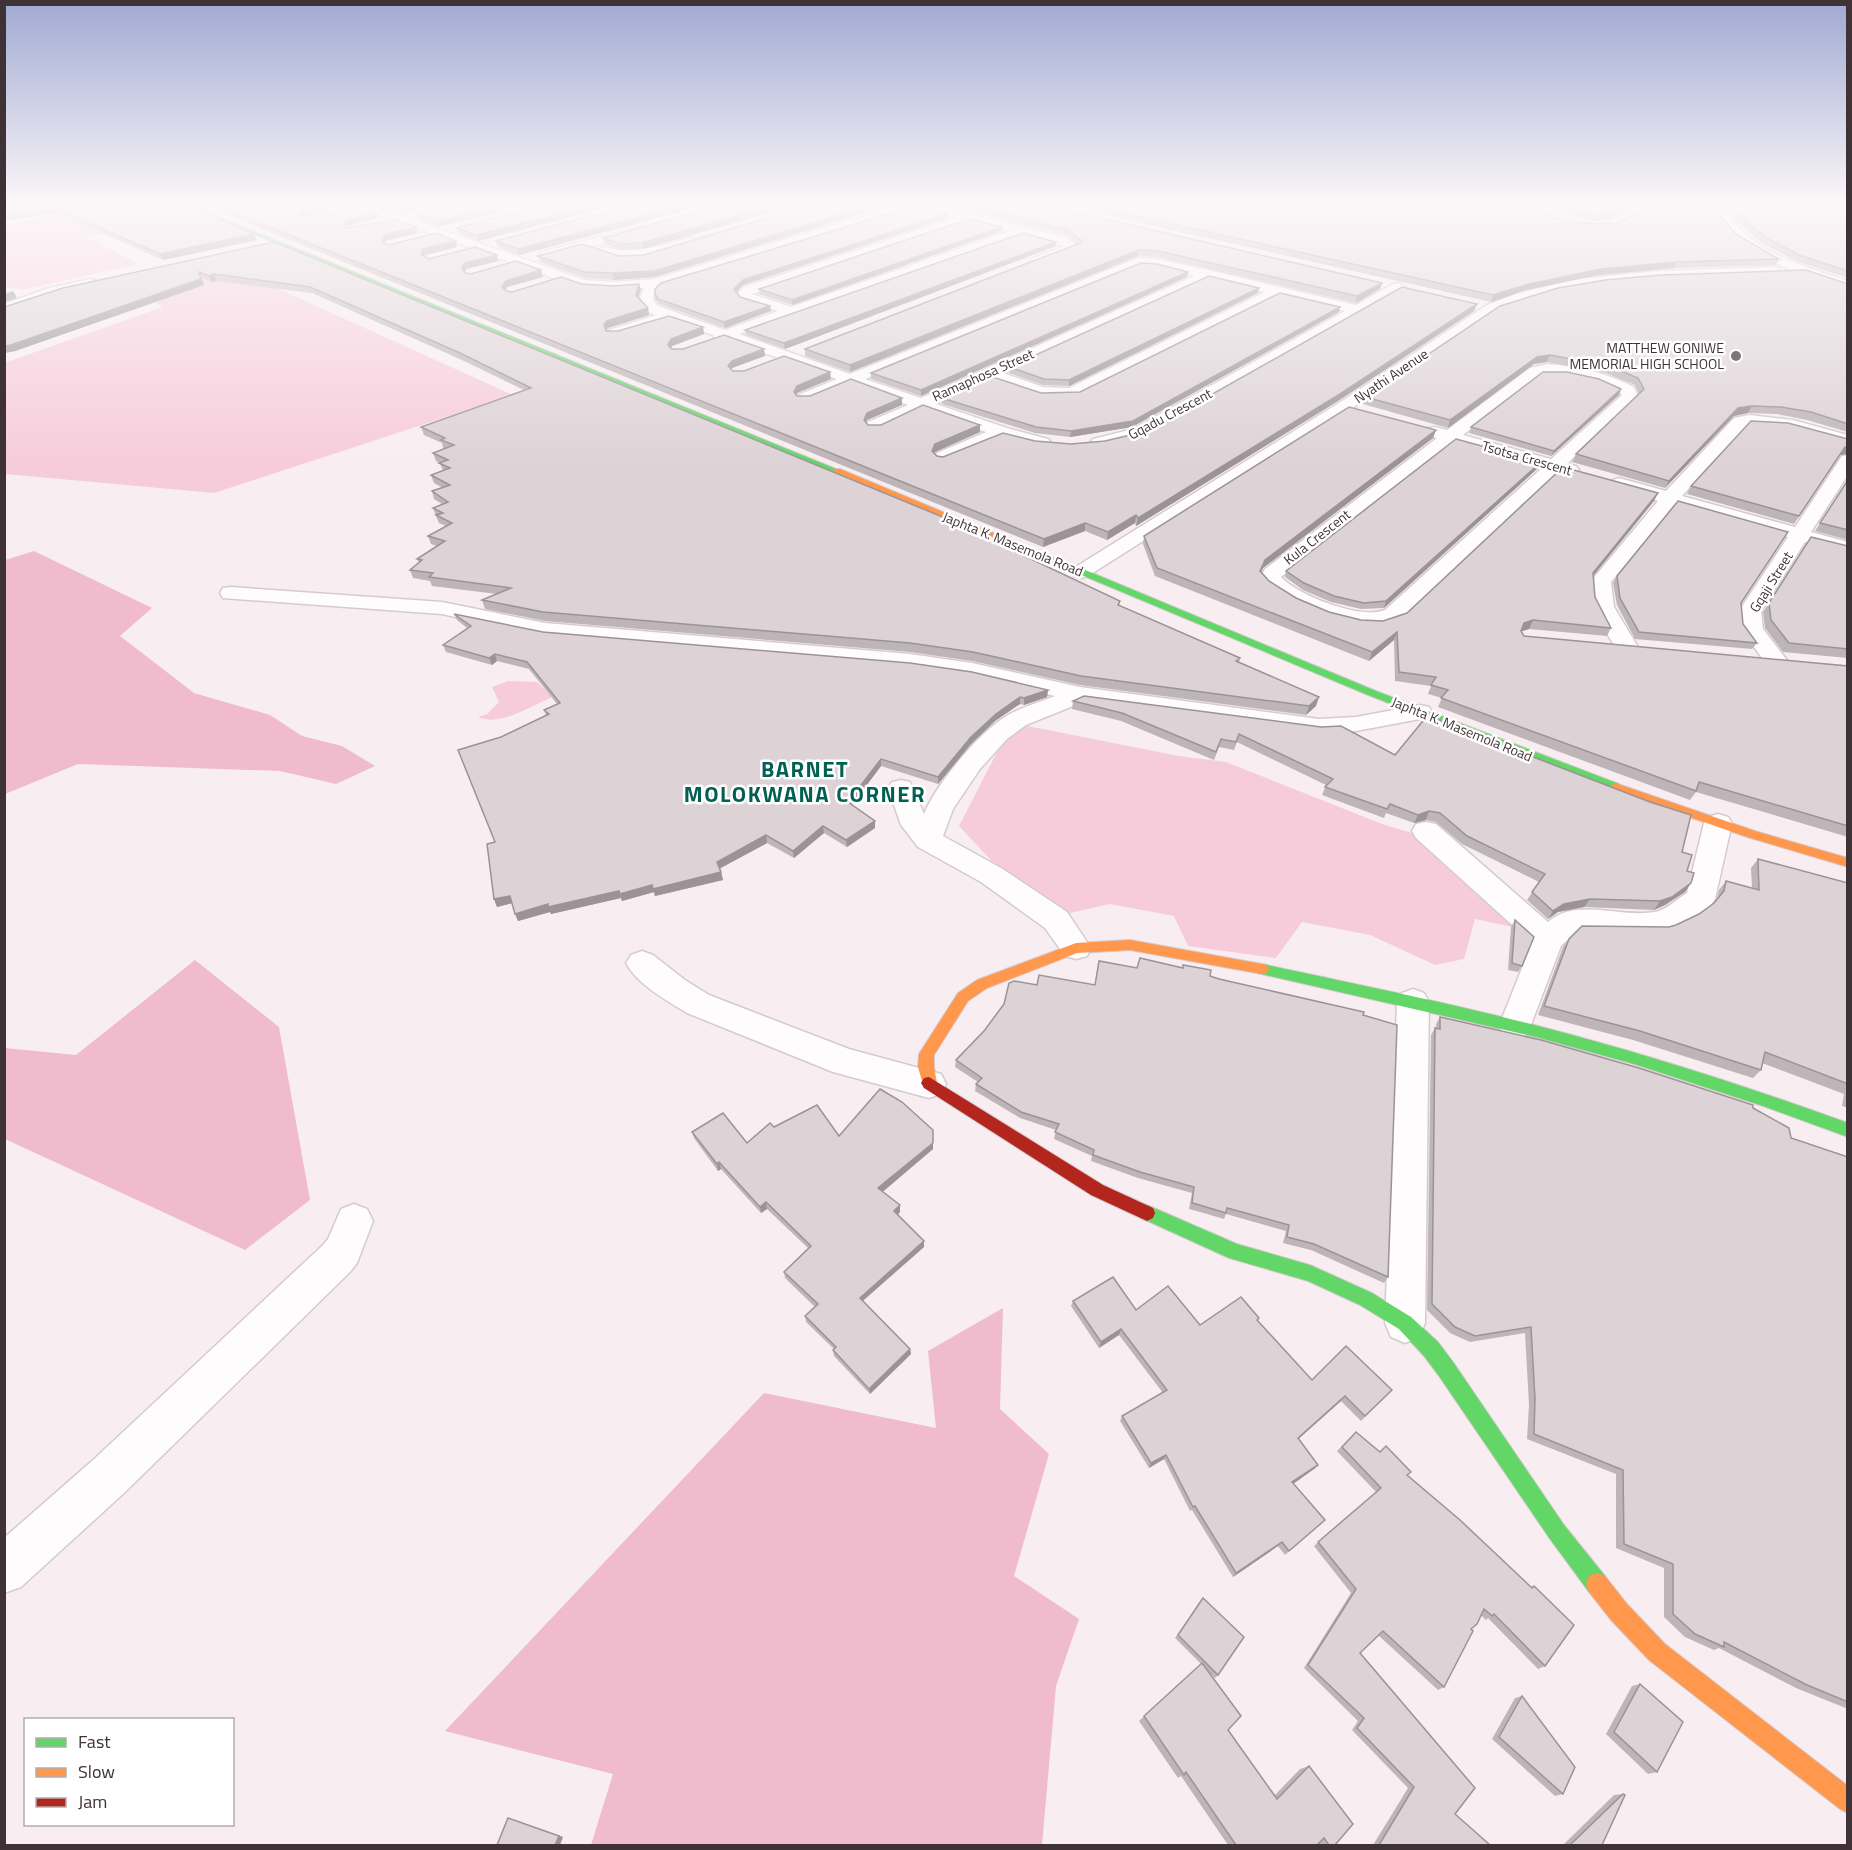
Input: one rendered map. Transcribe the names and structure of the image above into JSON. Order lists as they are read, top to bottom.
{
  "streets": {
    "main road": ["Japhta K. Masemola Road"],
    "street": [
      "Ramaphosa Street",
      "Nyathi Avenue",
      "Gqadu Crescent",
      "Tsotsa Crescent",
      "Kula Crescent",
      "Gqaji Street"
    ]
  },
  "crossings": [
    ["Nyathi Avenue", "Japhta K. Masemola Road"],
    ["Tsotsa Crescent", "Kula Crescent"]
  ],
  "districts": ["BARNET MOLOKWANA CORNER"],
  "places": ["MATTHEW GONIWE MEMORIAL HIGH SCHOOL"],
  "legend": ["Fast", "Slow", "Jam"]
}
